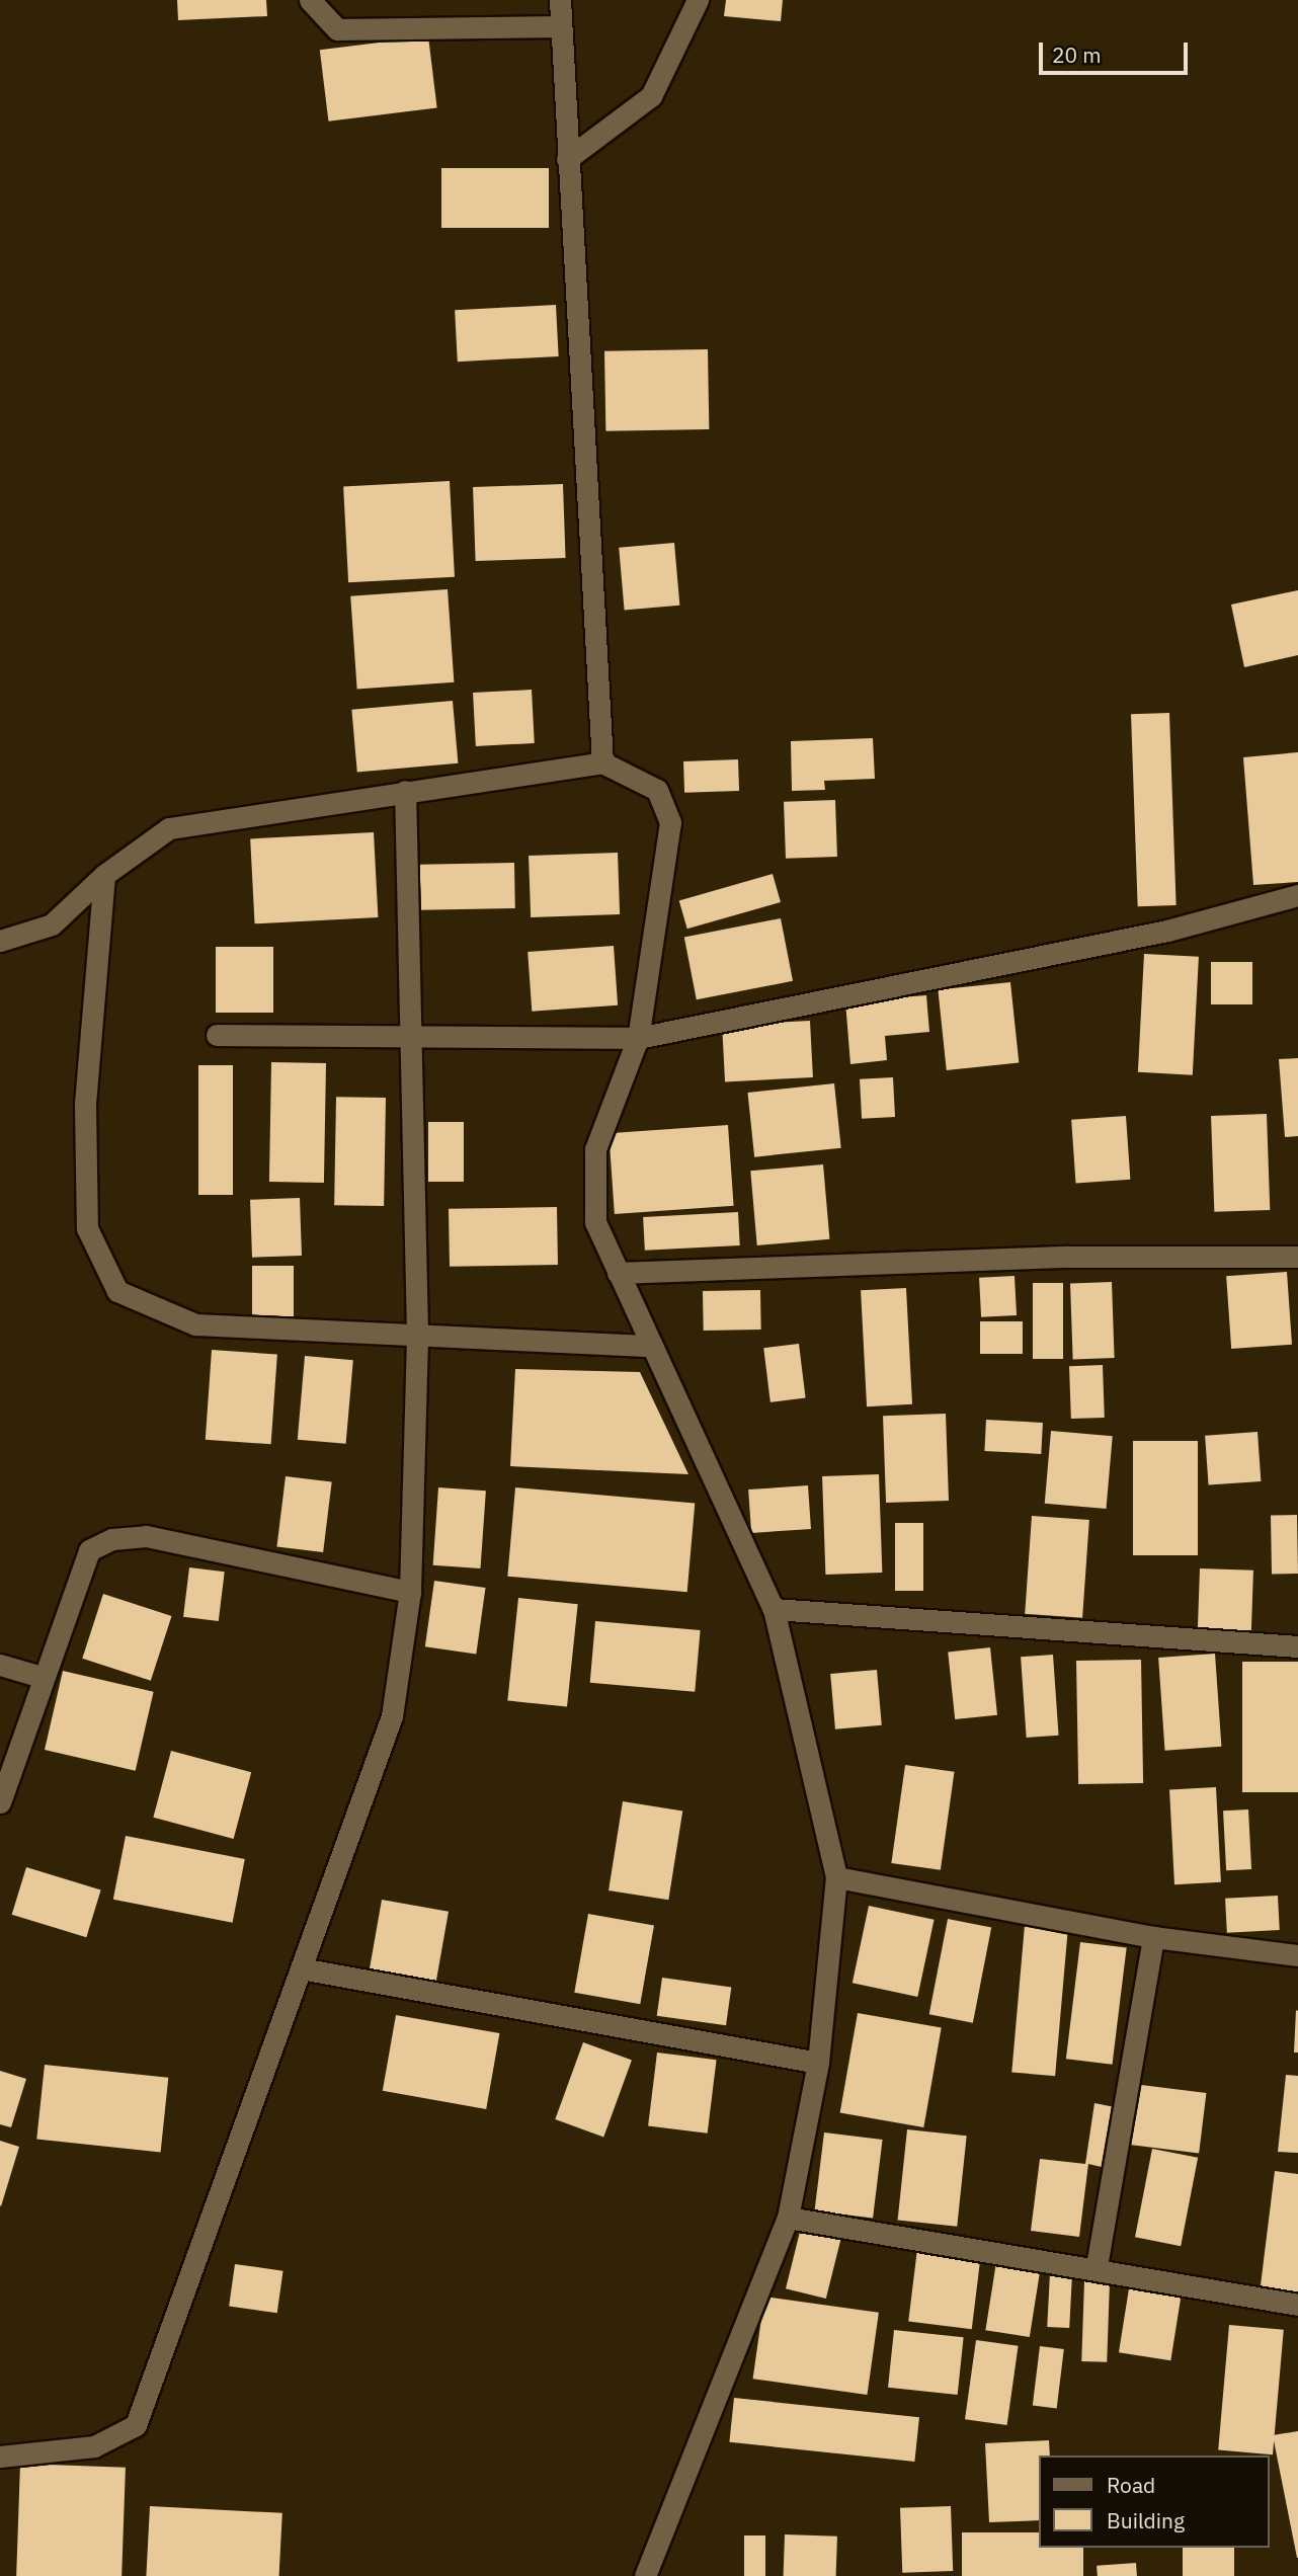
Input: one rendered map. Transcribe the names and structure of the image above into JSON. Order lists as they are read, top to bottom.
{
  "legend": ["Road", "Building"],
  "scale_bar": "20 m"
}
